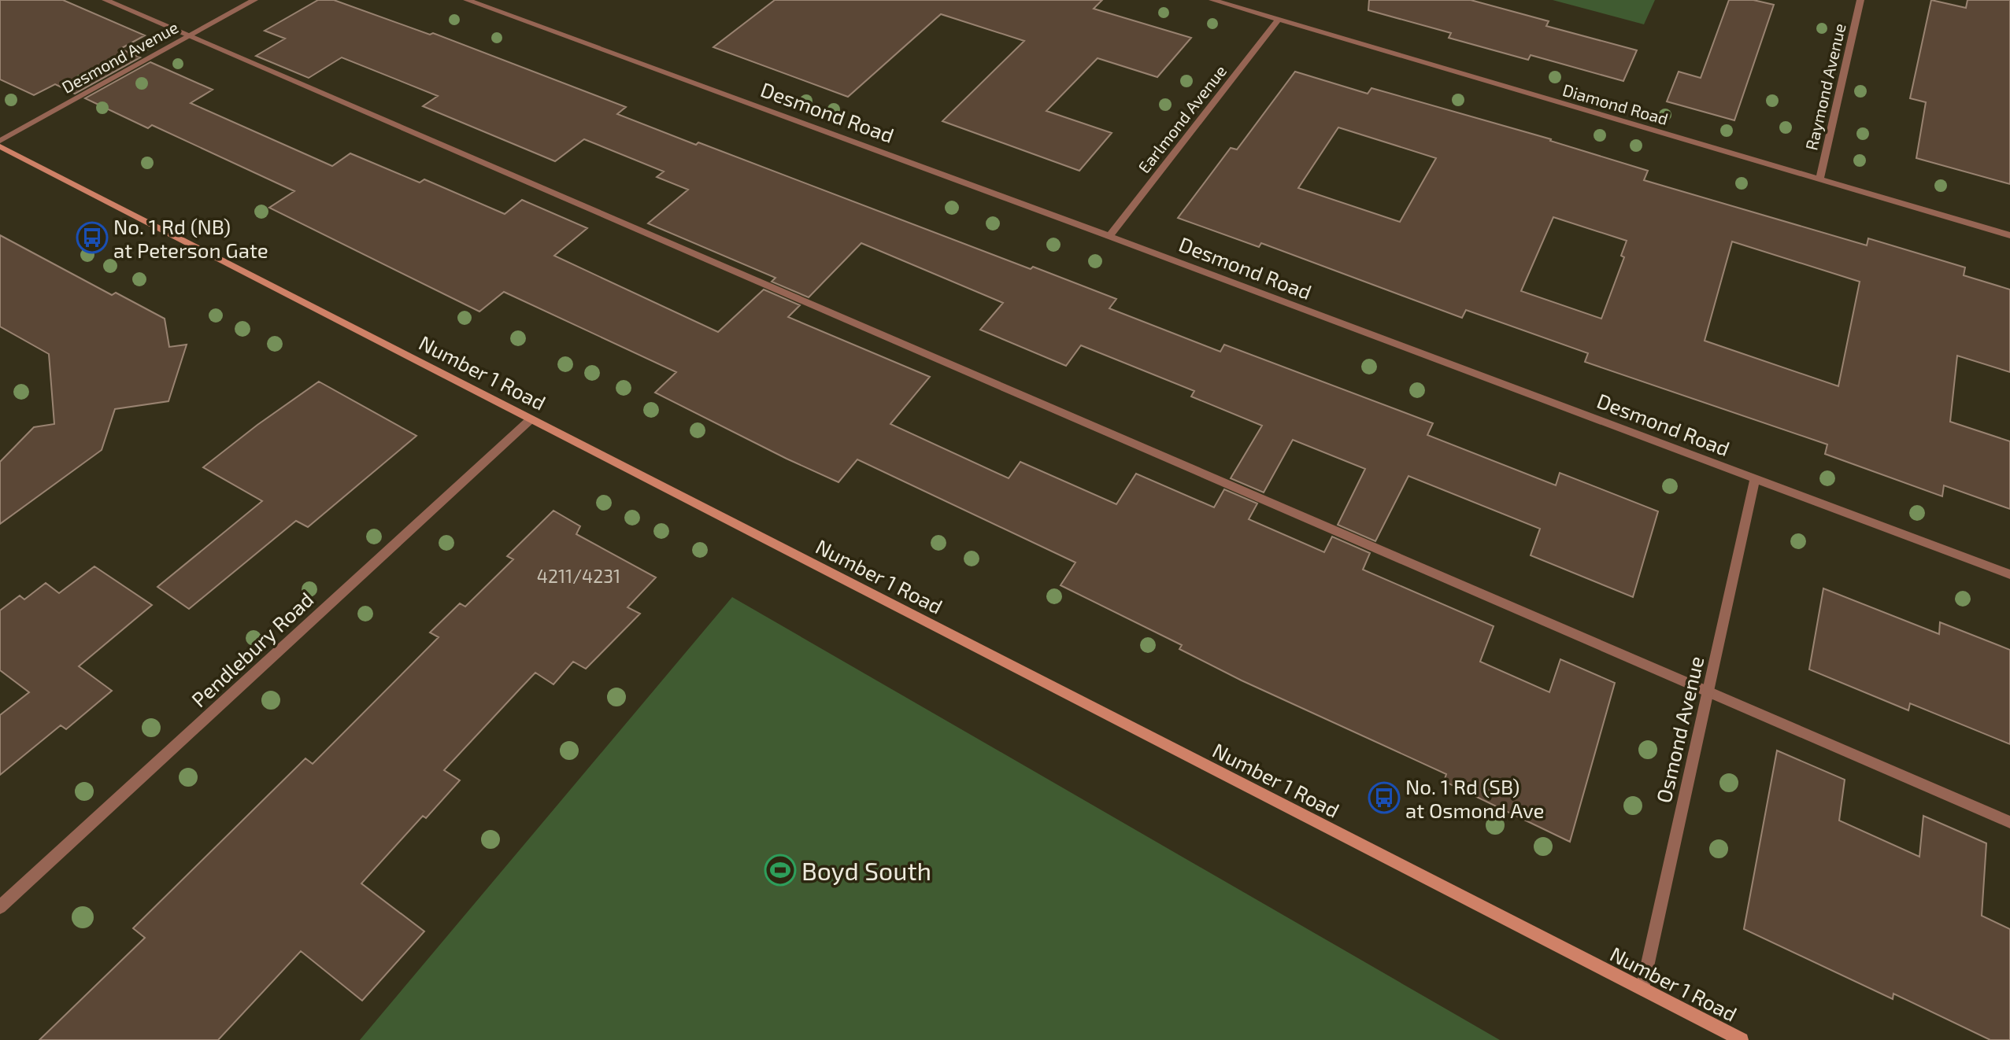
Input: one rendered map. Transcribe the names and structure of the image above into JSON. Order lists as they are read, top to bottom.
{
  "streets": {
    "main road": ["Number 1 Road"],
    "street": [
      "Desmond Avenue",
      "Raymond Avenue",
      "Diamond Road",
      "Desmond Road",
      "Earlmond Avenue",
      "Pendlebury Road",
      "Osmond Avenue"
    ]
  },
  "crossings": [
    ["Raymond Avenue", "Diamond Road"],
    ["Diamond Road", "Earlmond Avenue"],
    ["Desmond Road", "Earlmond Avenue"],
    ["Desmond Road", "Osmond Avenue"],
    ["Number 1 Road", "Pendlebury Road"],
    ["Number 1 Road", "Osmond Avenue"]
  ],
  "places": {
    "bus stop": ["No. 1 Rd (NB) at Peterson Gate", "No. 1 Rd (SB) at Osmond Ave"],
    "sports": ["Boyd South"]
  },
  "house_numbers": ["4211/4231"]
}
